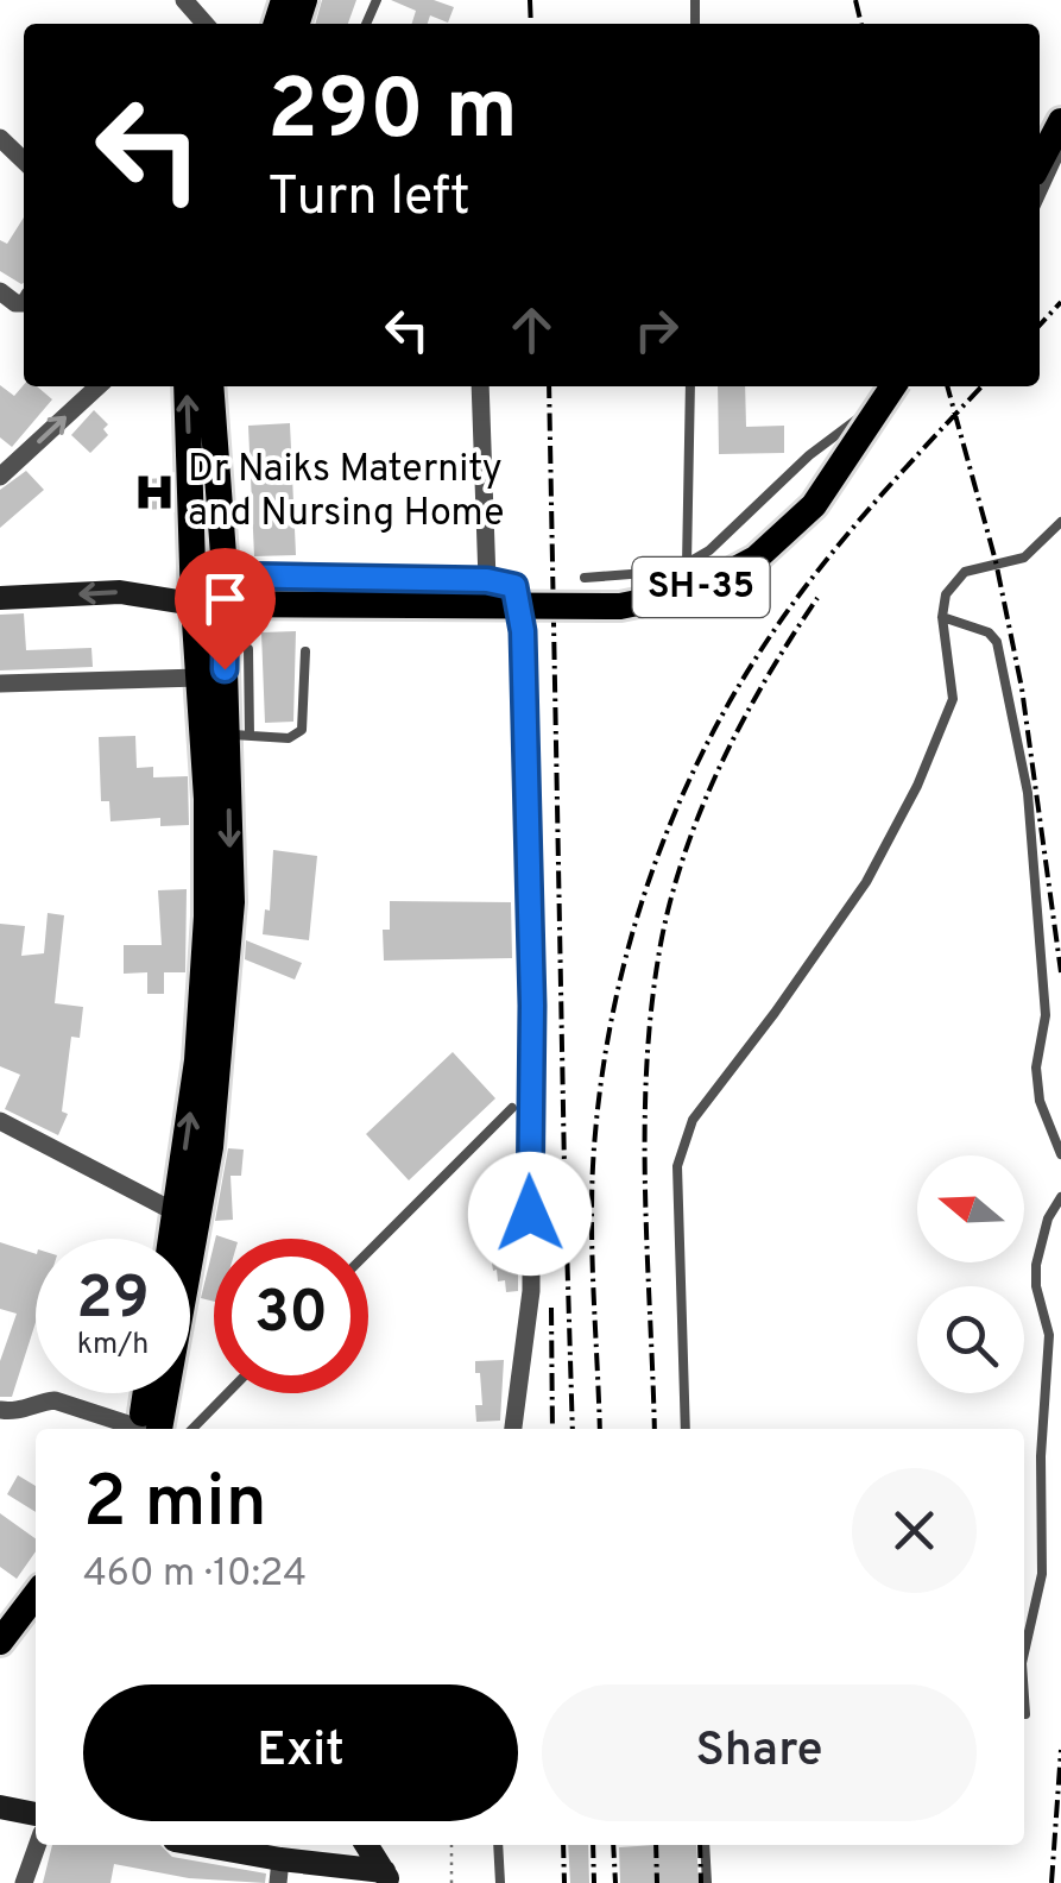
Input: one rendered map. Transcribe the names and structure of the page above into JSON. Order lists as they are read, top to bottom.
{
  "streets": {
    "main road": ["SH-35"]
  },
  "places": {
    "hospital": ["Dr Naiks Maternity and Nursing Home"]
  },
  "north": "left",
  "page": {
    "turn": ["290 m", "Turn left"],
    "speed": "29 km/h",
    "limit": "30",
    "heading": ["2 min", "460 m · 10:24"],
    "buttons": ["Exit", "Share"]
  }
}
